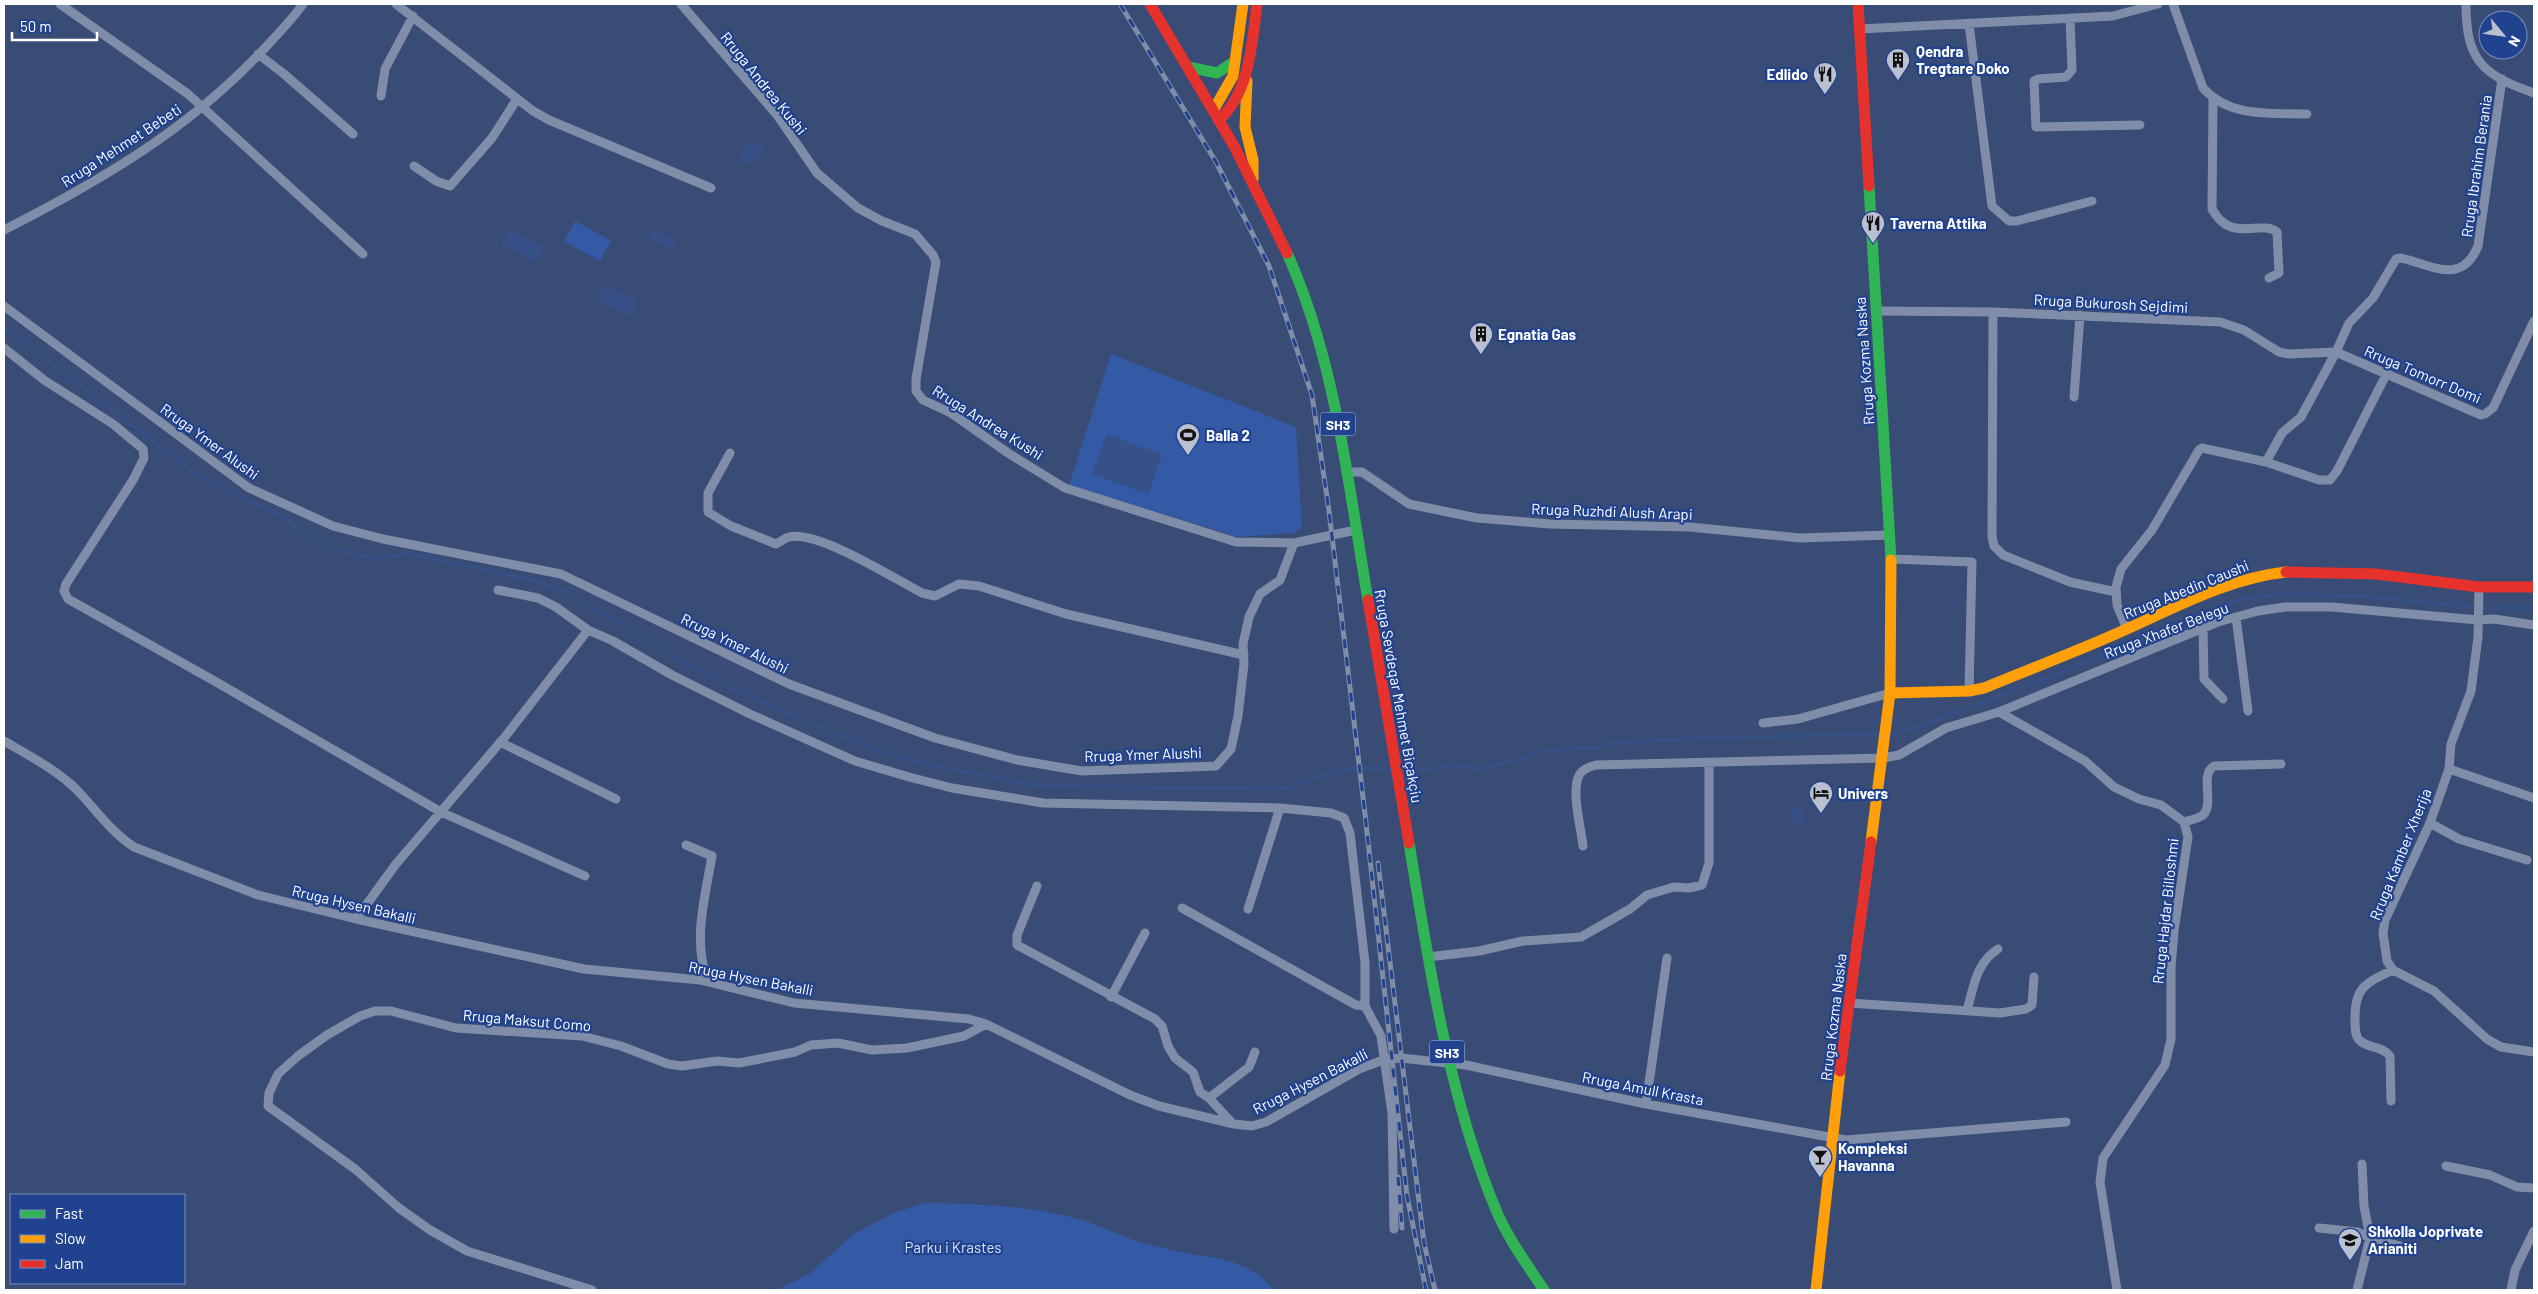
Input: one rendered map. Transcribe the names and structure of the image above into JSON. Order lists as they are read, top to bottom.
{
  "streets": {
    "main road": [
      "Rruga Kozma Naska",
      "SH3",
      "Rruga Abedin Caushi",
      "Rruga Sevdeqar Mehmet Biçakçiu"
    ],
    "street": [
      "Rruga Andrea Kushi",
      "Rruga Mehmet Bebeti",
      "Rruga Ibrahim Berania",
      "Rruga Bukurosh Sejdimi",
      "Rruga Tomorr Domi",
      "Rruga Ymer Alushi",
      "Rruga Ruzhdi Alush Arapi",
      "Rruga Xhafer Belegu",
      "Rruga Kamber Xherija",
      "Rruga Hysen Bakalli",
      "Rruga Hajdar Billoshmi",
      "Rruga Maksut Como",
      "Rruga Amull Krasta"
    ]
  },
  "crossings": [
    ["Rruga Andrea Kushi", "Rruga Ymer Alushi"],
    ["Rruga Ibrahim Berania", "Rruga Bukurosh Sejdimi"],
    ["Rruga Ibrahim Berania", "Rruga Tomorr Domi"],
    ["Rruga Bukurosh Sejdimi", "Rruga Kozma Naska"],
    ["Rruga Bukurosh Sejdimi", "Rruga Tomorr Domi"],
    ["Rruga Kozma Naska", "Rruga Ruzhdi Alush Arapi"],
    ["Rruga Kozma Naska", "Rruga Abedin Caushi"],
    ["Rruga Kozma Naska", "Rruga Xhafer Belegu"],
    ["Rruga Kozma Naska", "Rruga Amull Krasta"],
    ["SH3", "Rruga Sevdeqar Mehmet Biçakçiu"],
    ["Rruga Ruzhdi Alush Arapi", "Rruga Sevdeqar Mehmet Biçakçiu"],
    ["Rruga Abedin Caushi", "Rruga Kamber Xherija"],
    ["Rruga Xhafer Belegu", "Rruga Kamber Xherija"],
    ["Rruga Xhafer Belegu", "Rruga Hajdar Billoshmi"],
    ["Rruga Sevdeqar Mehmet Biçakçiu", "Rruga Hysen Bakalli"],
    ["Rruga Sevdeqar Mehmet Biçakçiu", "Rruga Amull Krasta"],
    ["Rruga Hysen Bakalli", "Rruga Maksut Como"],
    ["Rruga Hysen Bakalli", "Rruga Amull Krasta"]
  ],
  "parks": ["Parku i Krastes"],
  "places": {
    "building": ["Qendra Tregtare Doko", "Egnatia Gas"],
    "restaurant": ["Edlido", "Taverna Attika"],
    "sports": ["Balla 2"],
    "hotel": ["Univers"],
    "bar": ["Kompleksi Havanna"],
    "school or university": ["Shkolla Joprivate Arianiti"]
  },
  "legend": ["Fast", "Slow", "Jam"],
  "scale_bar": "50 m",
  "north": "bottom right"
}
